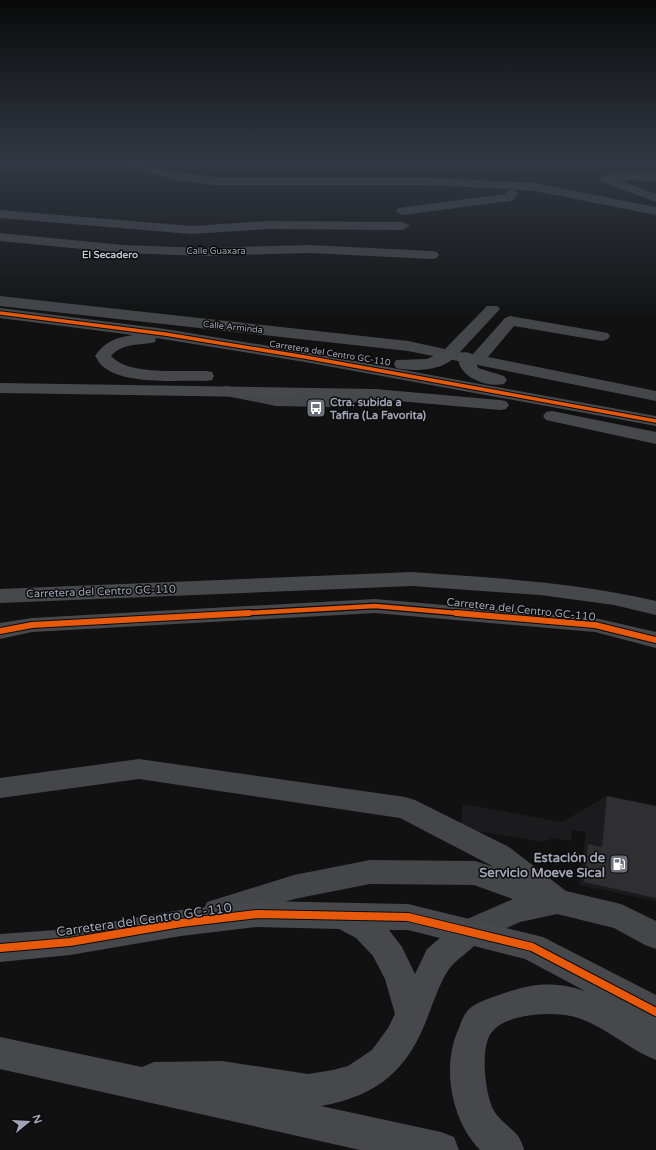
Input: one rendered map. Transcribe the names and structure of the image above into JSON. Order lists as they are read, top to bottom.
{
  "streets": {
    "main road": ["Carretera del Centro GC-110"],
    "street": ["Calle Guaxara", "Calle Arminda"]
  },
  "districts": ["El Secadero"],
  "places": {
    "bus stop": ["Ctra. subida a Tafira (La Favorita)"],
    "fuel station": ["Estación de Servicio Moeve Sical"]
  },
  "north": "right"
}
